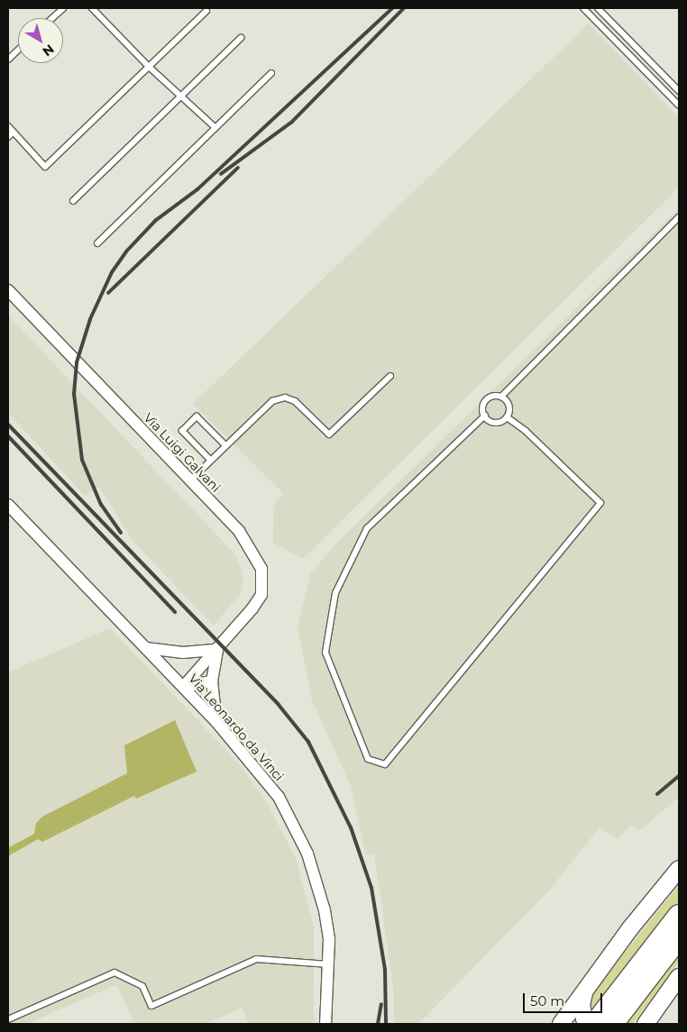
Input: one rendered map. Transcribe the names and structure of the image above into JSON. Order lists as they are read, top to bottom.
{
  "streets": {
    "street": ["Via Luigi Galvani", "Via Leonardo da Vinci"]
  },
  "crossings": [
    ["Via Luigi Galvani", "Via Leonardo da Vinci"]
  ],
  "scale_bar": "50 m",
  "north": "bottom right"
}
